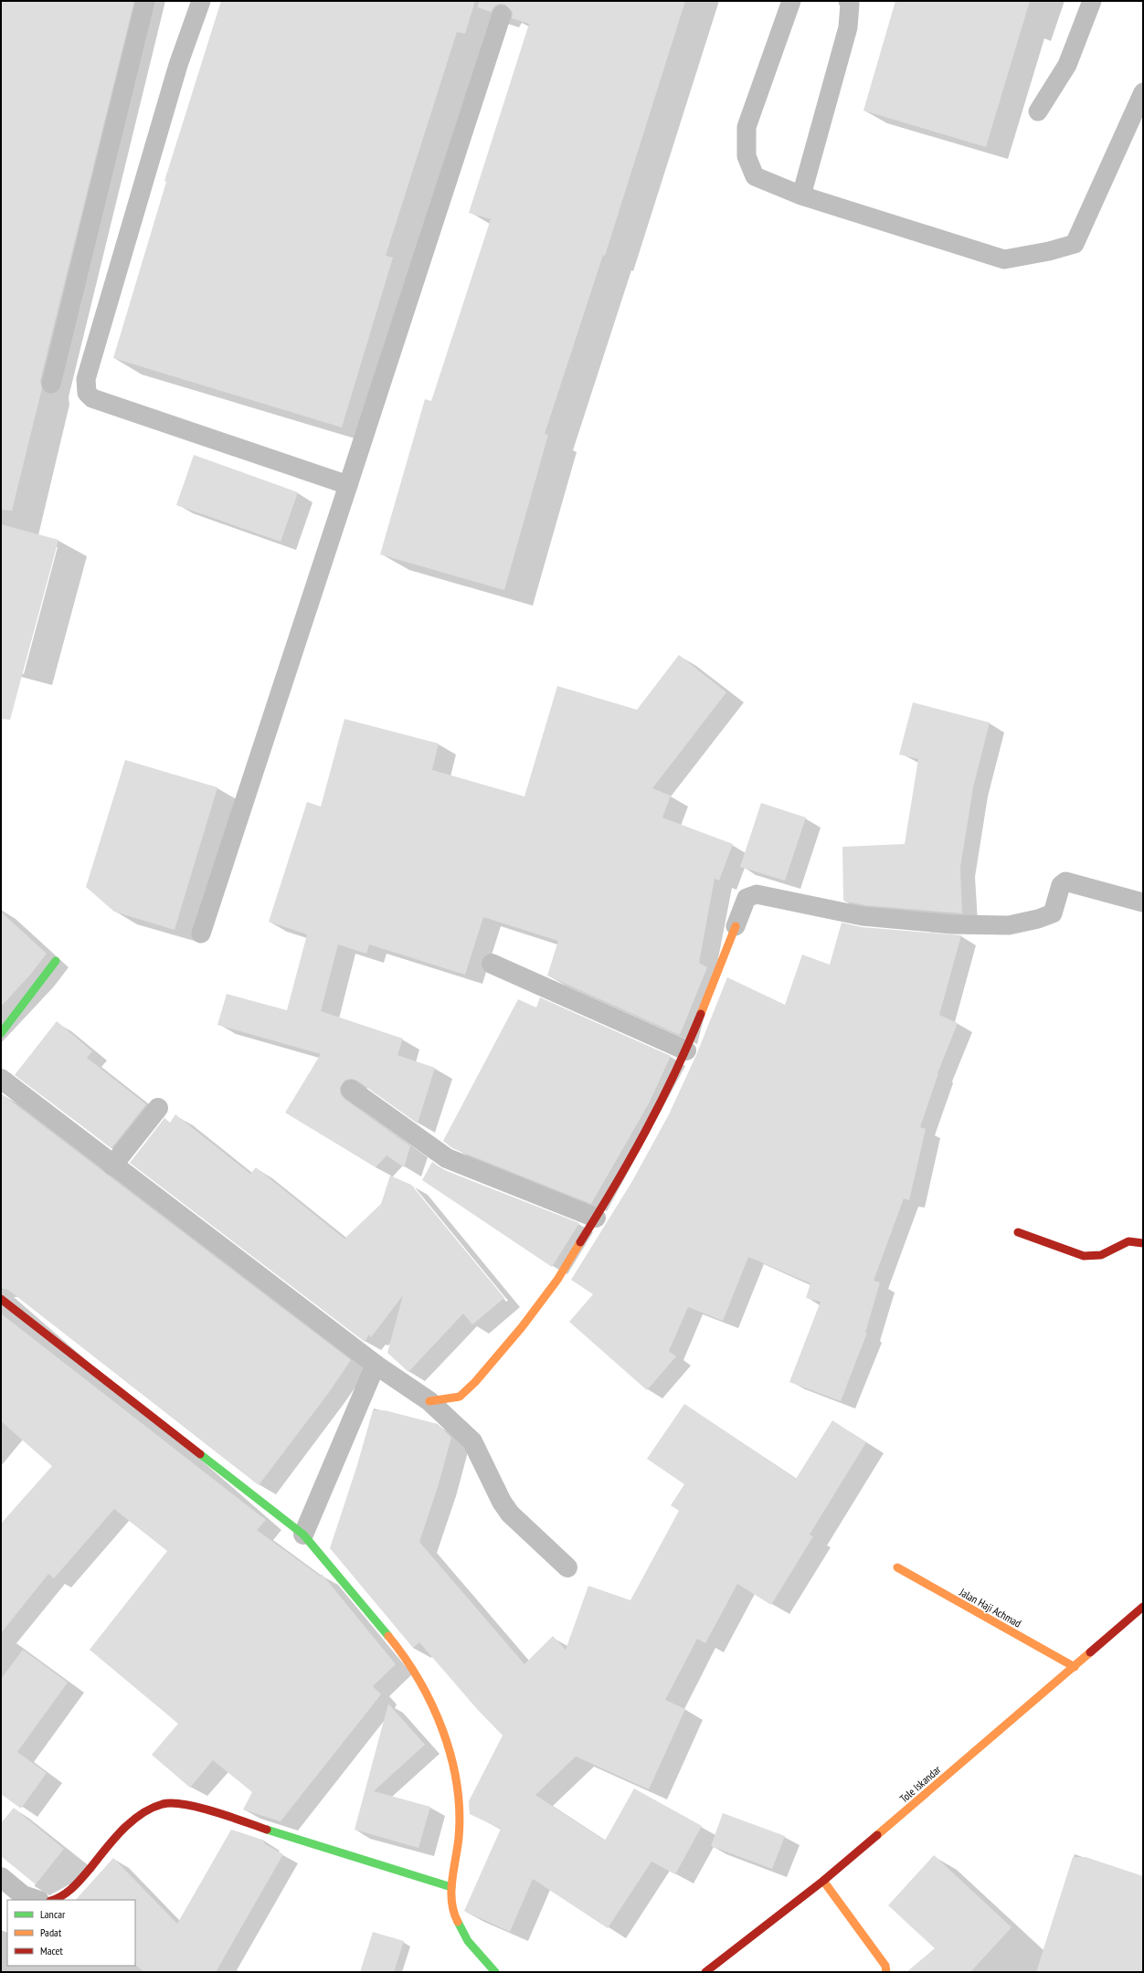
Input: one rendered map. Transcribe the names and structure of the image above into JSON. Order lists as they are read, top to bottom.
{
  "streets": {
    "street": ["Jalan Haji Achmad", "Tole Iskandar"]
  },
  "crossings": [
    ["Jalan Haji Achmad", "Tole Iskandar"]
  ],
  "legend": ["Lancar", "Padat", "Macet"]
}
